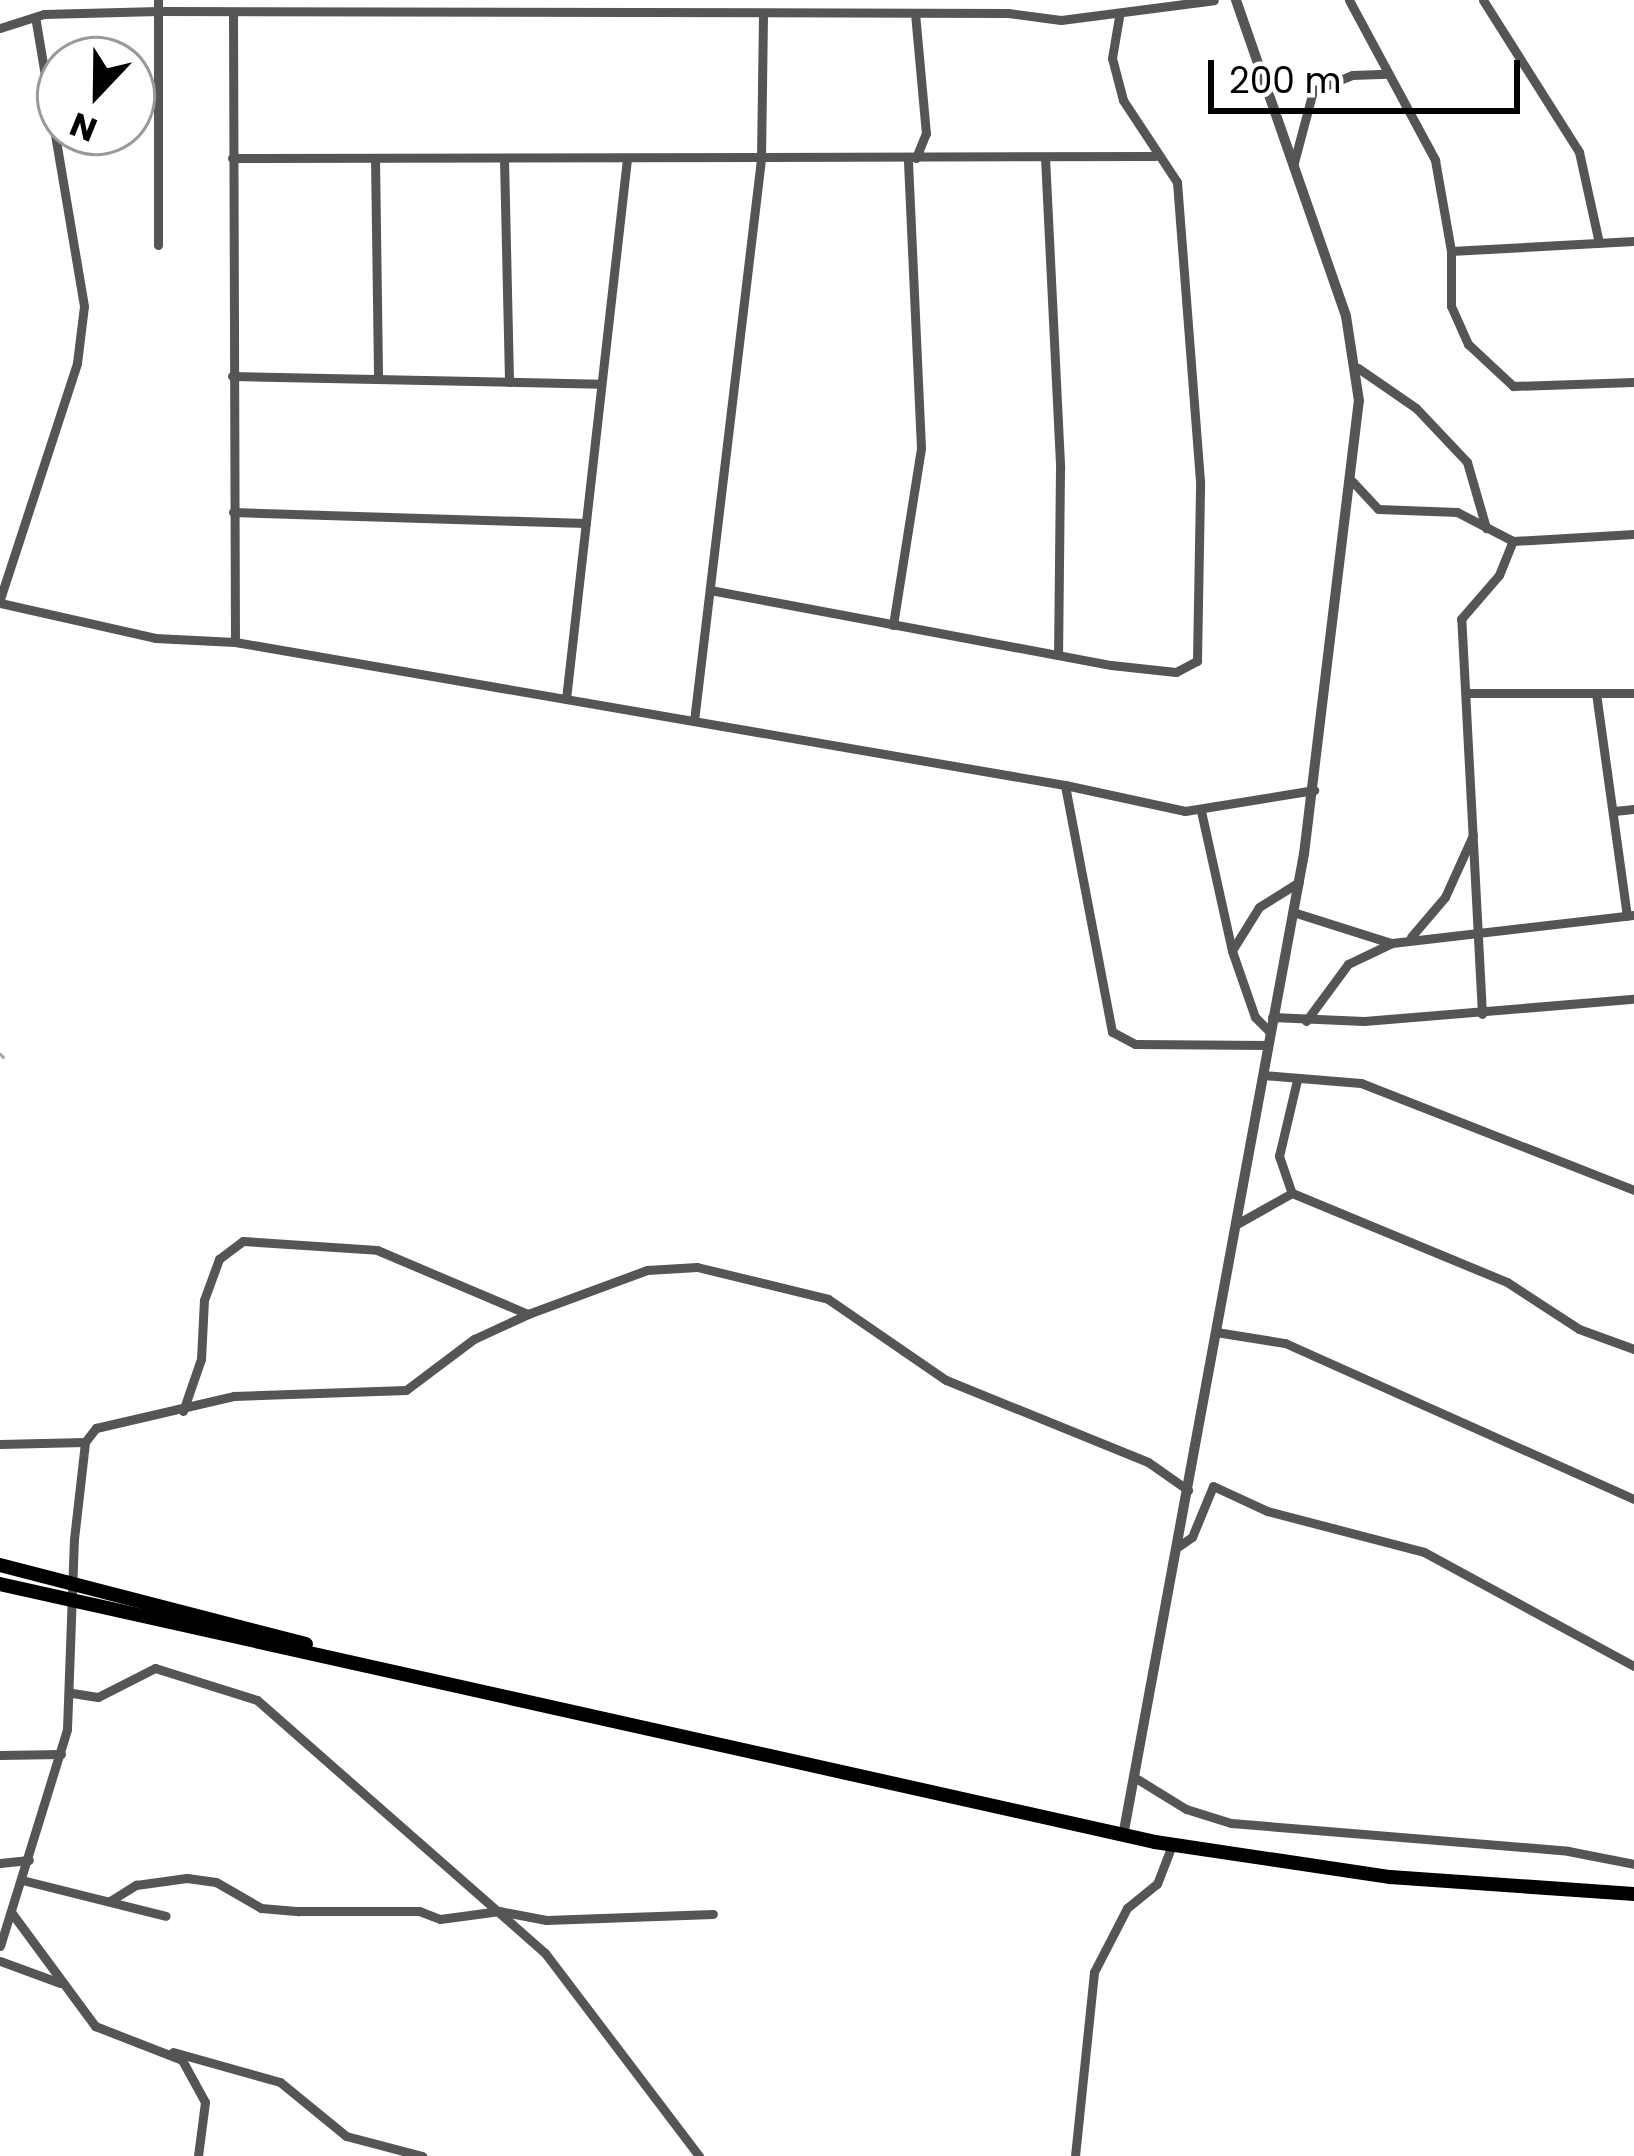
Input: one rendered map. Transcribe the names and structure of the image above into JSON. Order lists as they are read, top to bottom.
{
  "scale_bar": "200 m",
  "north": "bottom"
}
